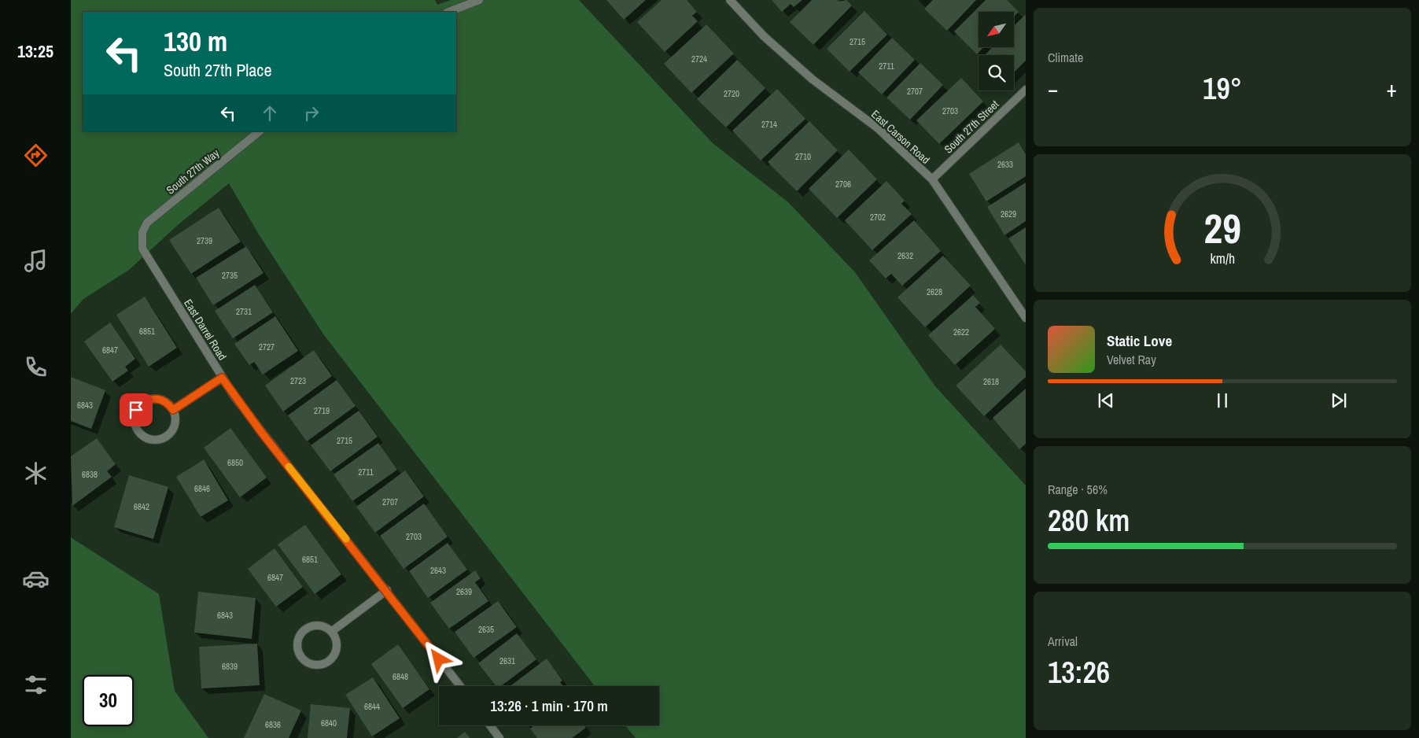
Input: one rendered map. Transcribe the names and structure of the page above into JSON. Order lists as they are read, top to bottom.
{
  "streets": {
    "street": [
      "South 27th Street",
      "East Carson Road",
      "South 27th Way",
      "East Darrel Road"
    ]
  },
  "crossings": [
    ["South 27th Street", "East Carson Road"],
    ["South 27th Way", "East Darrel Road"]
  ],
  "house_numbers": [
    "2715",
    "2724",
    "2711",
    "2707",
    "2720",
    "2703",
    "2714",
    "2710",
    "2633",
    "2706",
    "2629",
    "2702",
    "2739",
    "2632",
    "2735",
    "2628",
    "2731",
    "6851",
    "2622",
    "2727",
    "6847",
    "2723",
    "2618",
    "6843",
    "2719",
    "2715",
    "6850",
    "2711",
    "6838",
    "6846",
    "2707",
    "6842",
    "2703",
    "6851",
    "2643",
    "6847",
    "2639",
    "6843",
    "2635",
    "2631",
    "6839",
    "6848",
    "6844",
    "6840",
    "6836"
  ],
  "north": "bottom left",
  "page": {
    "tabs": "13:25",
    "tile": [
      "Climate",
      ["Range · 56%", "280 km"],
      ["Arrival", "13:26"]
    ],
    "turn": ["130 m", "South 27th Place"],
    "heat": ["−", "19°", "+"],
    "song": ["Static Love", "Velvet Ray"],
    "limit": "30",
    "trip": "13:26 · 1 min · 170 m",
    "gauge": ["29", "km/h"]
  }
}
